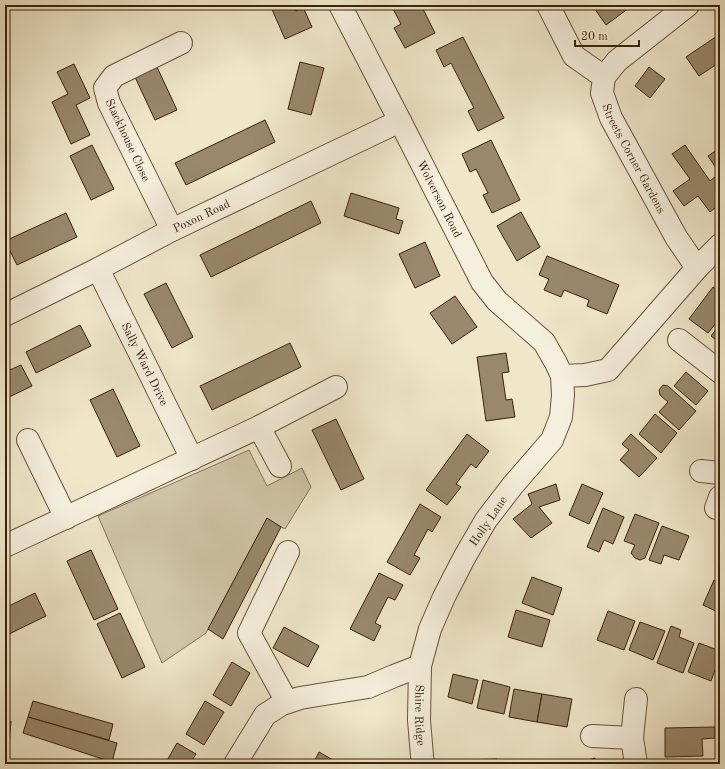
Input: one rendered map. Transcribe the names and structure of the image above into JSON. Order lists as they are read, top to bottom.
{
  "streets": {
    "street": [
      "Stackhouse Close",
      "Streets Corner Gardens",
      "Wolverson Road",
      "Poxon Road",
      "Sally Ward Drive",
      "Holly Lane",
      "Shire Ridge"
    ]
  },
  "crossings": [
    ["Stackhouse Close", "Poxon Road"],
    ["Wolverson Road", "Poxon Road"],
    ["Wolverson Road", "Holly Lane"],
    ["Poxon Road", "Sally Ward Drive"],
    ["Holly Lane", "Shire Ridge"]
  ],
  "scale_bar": "20 m"
}
